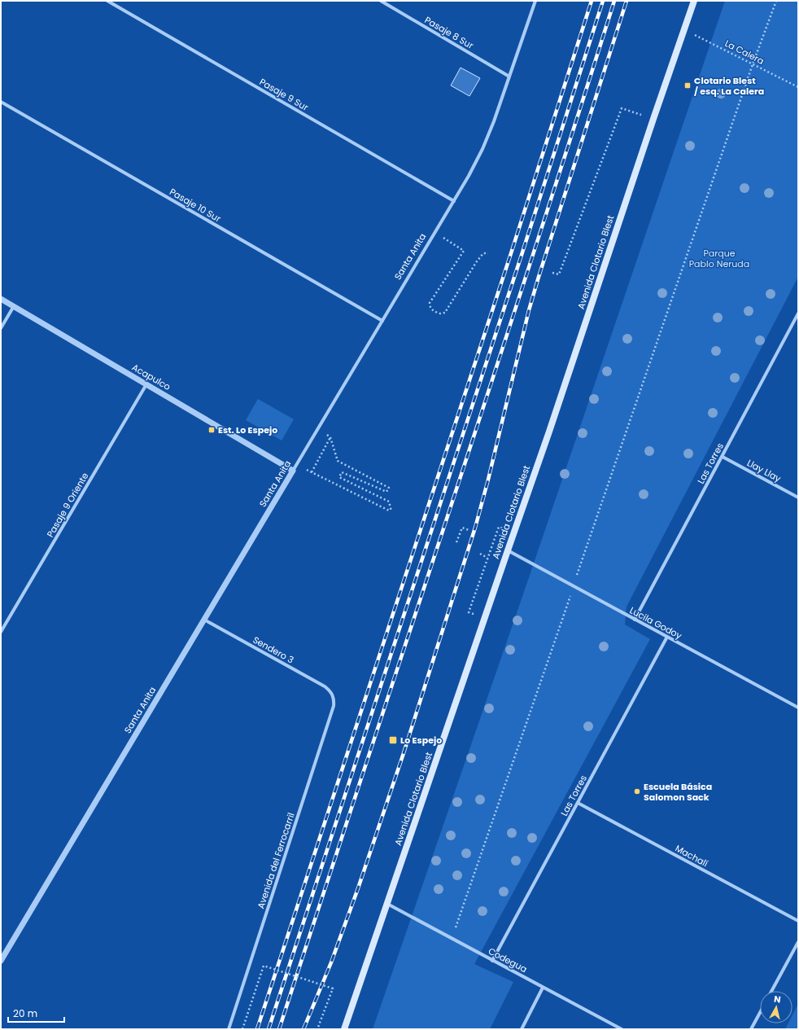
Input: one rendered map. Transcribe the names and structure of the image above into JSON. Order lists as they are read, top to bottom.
{
  "streets": {
    "main road": ["Avenida Clotario Blest"],
    "street": [
      "Pasaje 8 Sur",
      "Pasaje 9 Sur",
      "Pasaje 10 Sur",
      "Santa Anita",
      "Acapulco",
      "Las Torres",
      "Llay Llay",
      "Pasaje 9 Oriente",
      "Lucila Godoy",
      "Sendero 3",
      "Machalí",
      "Avenida del Ferrocarril",
      "Codegua"
    ],
    "path": ["La Calera"]
  },
  "crossings": [
    ["Pasaje 8 Sur", "Santa Anita"],
    ["La Calera", "Avenida Clotario Blest"],
    ["Pasaje 9 Sur", "Santa Anita"],
    ["Pasaje 10 Sur", "Santa Anita"],
    ["Santa Anita", "Acapulco"],
    ["Santa Anita", "Sendero 3"],
    ["Avenida Clotario Blest", "Lucila Godoy"],
    ["Avenida Clotario Blest", "Codegua"],
    ["Acapulco", "Pasaje 9 Oriente"],
    ["Las Torres", "Llay Llay"],
    ["Las Torres", "Lucila Godoy"],
    ["Las Torres", "Machalí"],
    ["Las Torres", "Codegua"],
    ["Sendero 3", "Avenida del Ferrocarril"]
  ],
  "parks": ["Parque Pablo Neruda"],
  "places": {
    "transit": ["Clotario Blest / esq. La Calera", "Est. Lo Espejo", "Lo Espejo"],
    "other": ["Escuela Básica Salomon Sack"]
  },
  "scale_bar": "20 m",
  "north": "top"
}
